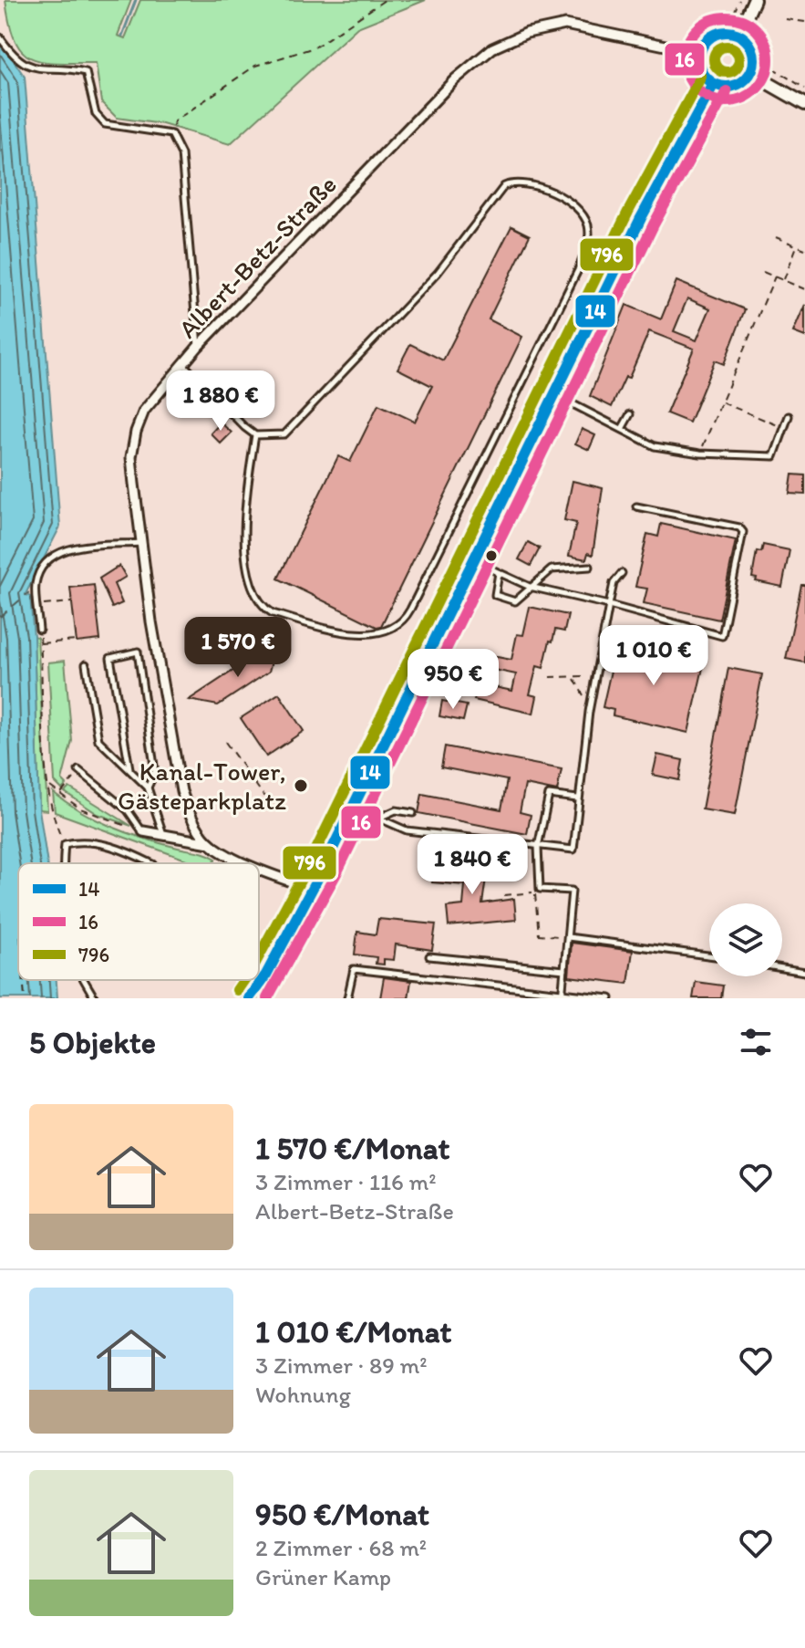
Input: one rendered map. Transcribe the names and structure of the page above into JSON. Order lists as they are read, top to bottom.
{
  "streets": {
    "street": ["Albert-Betz-Straße"]
  },
  "places": ["Kanal-Tower, Gästeparkplatz"],
  "lines": ["transit line 16", "transit line 14", "transit line 796"],
  "legend": ["14", "16", "796"],
  "page": {
    "price": [
      "1 880 €",
      "1 570 €",
      "1 010 €",
      "950 €",
      "1 840 €"
    ],
    "heading": "5 Objekte",
    "list": [
      {
        "name": "1 570 €/Monat",
        "note": "3 Zimmer · 116 m² · Albert-Betz-Straße"
      },
      {
        "name": "1 010 €/Monat",
        "note": "3 Zimmer · 89 m² · Wohnung"
      },
      {
        "name": "950 €/Monat",
        "note": "2 Zimmer · 68 m² · Grüner Kamp"
      }
    ]
  }
}
